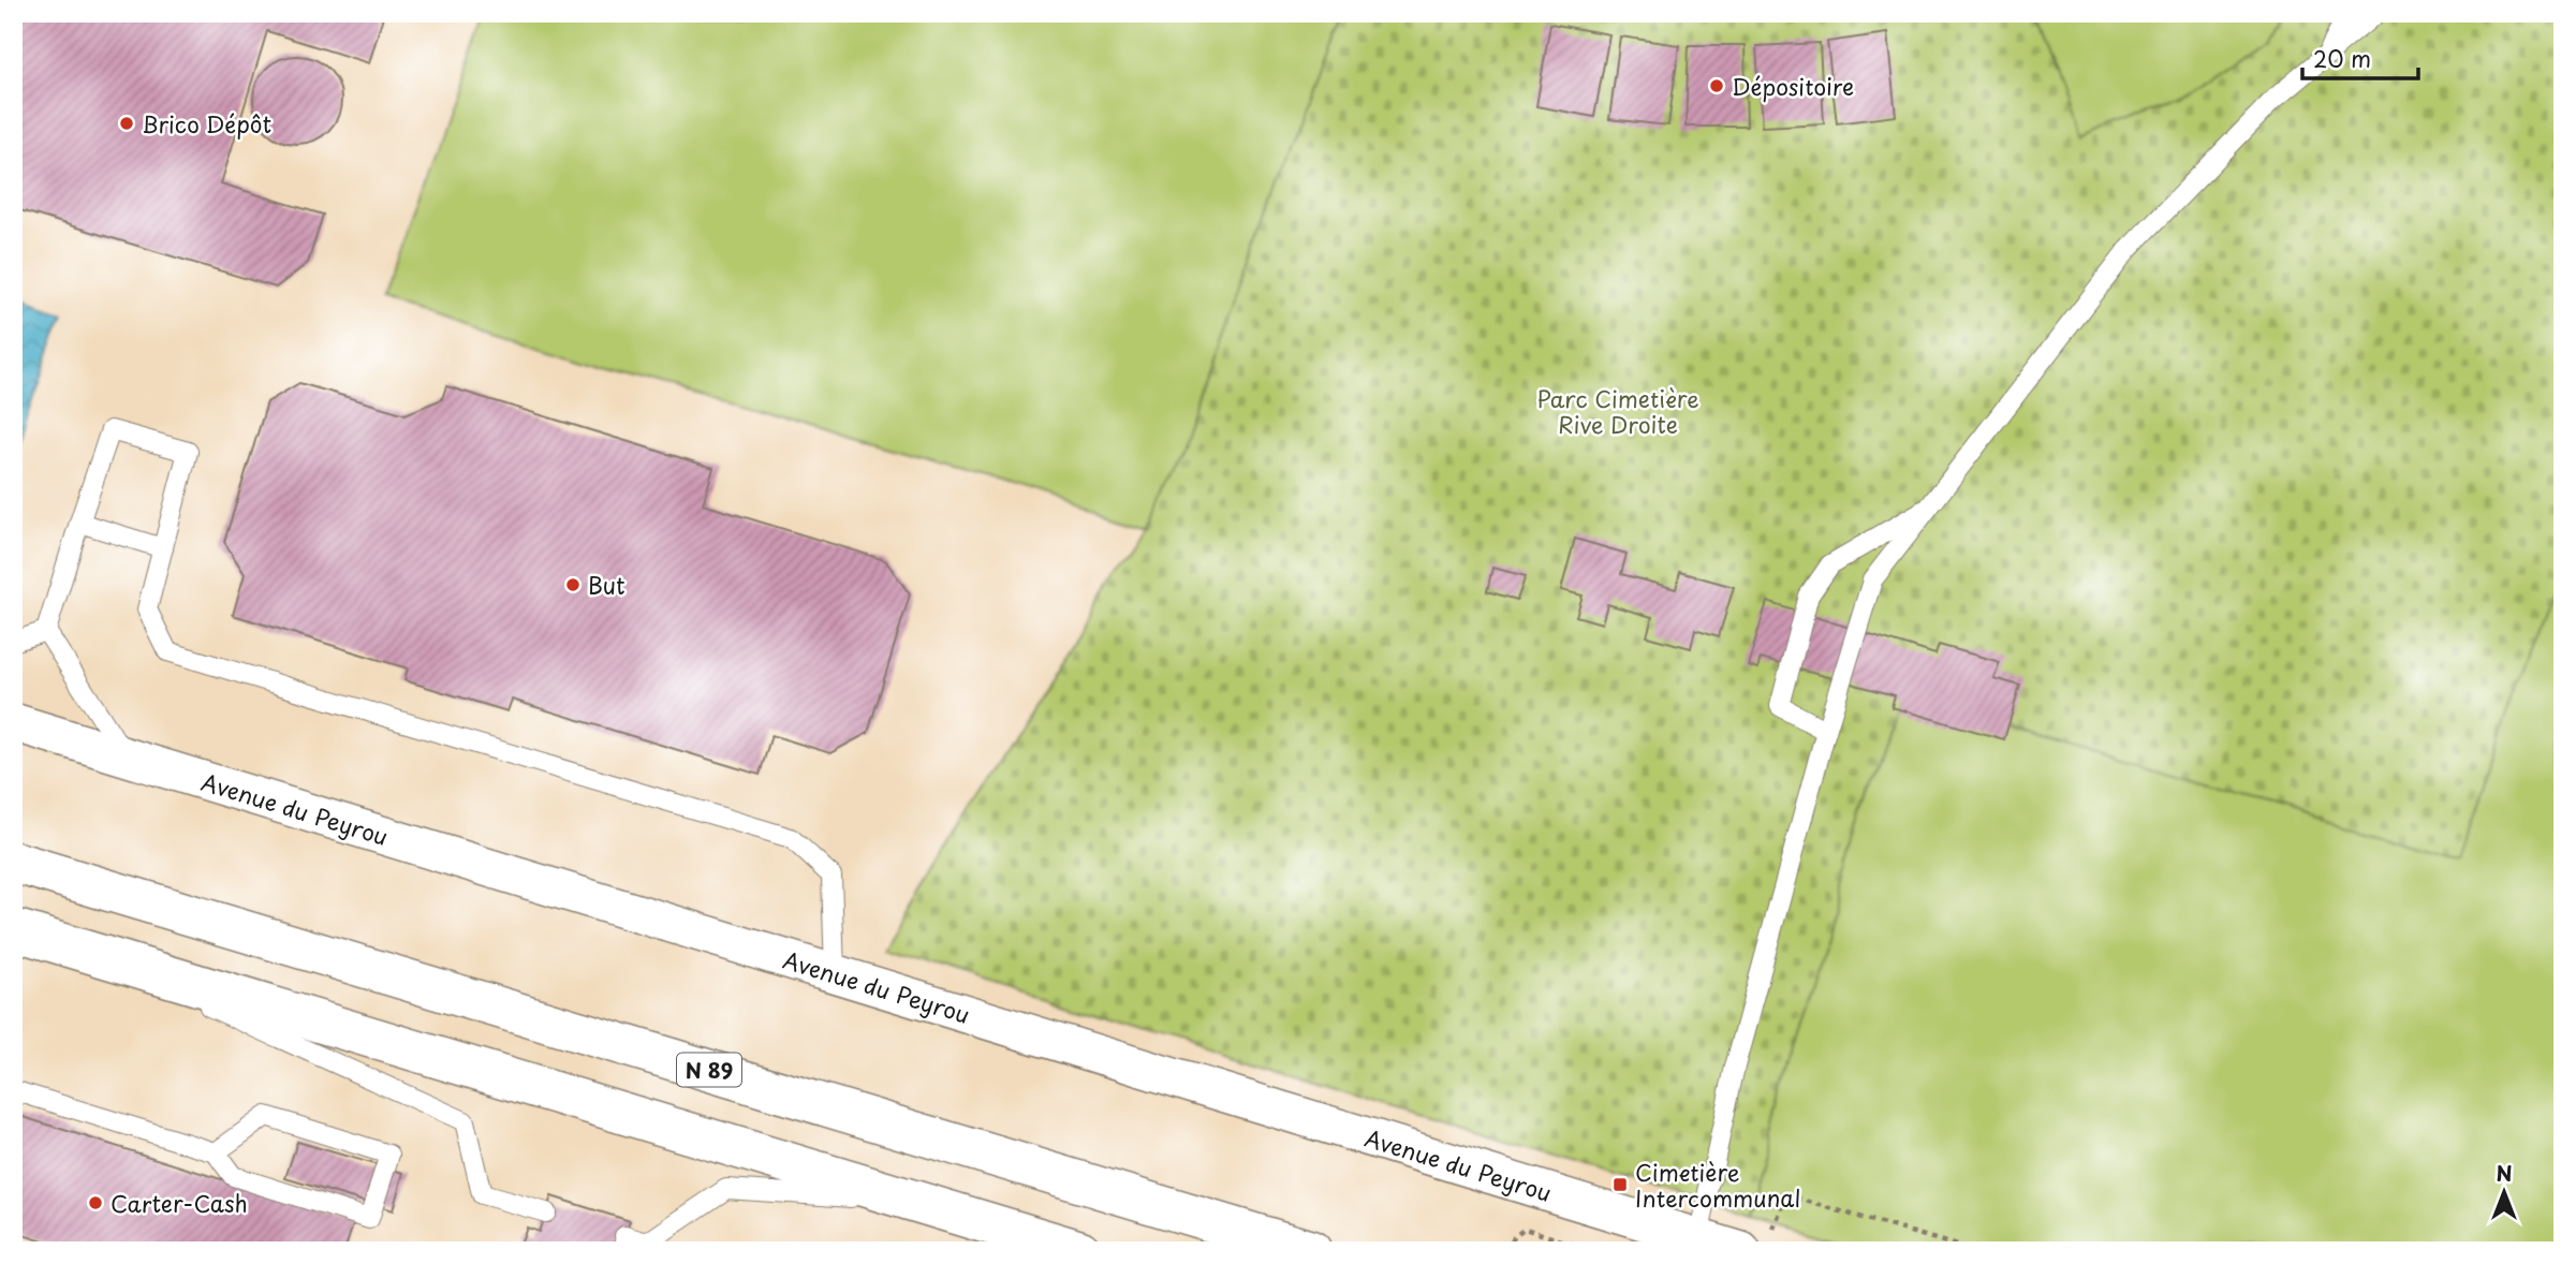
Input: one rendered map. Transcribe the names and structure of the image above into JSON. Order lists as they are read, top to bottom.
{
  "streets": {
    "highway": ["N 89"],
    "street": ["Avenue du Peyrou"]
  },
  "parks": ["Parc Cimetière Rive Droite"],
  "places": {
    "other": [
      "Dépositoire",
      "Brico Dépôt",
      "But",
      "Carter-Cash"
    ],
    "transit": ["Cimetière Intercommunal"]
  },
  "scale_bar": "20 m",
  "north": "top"
}
